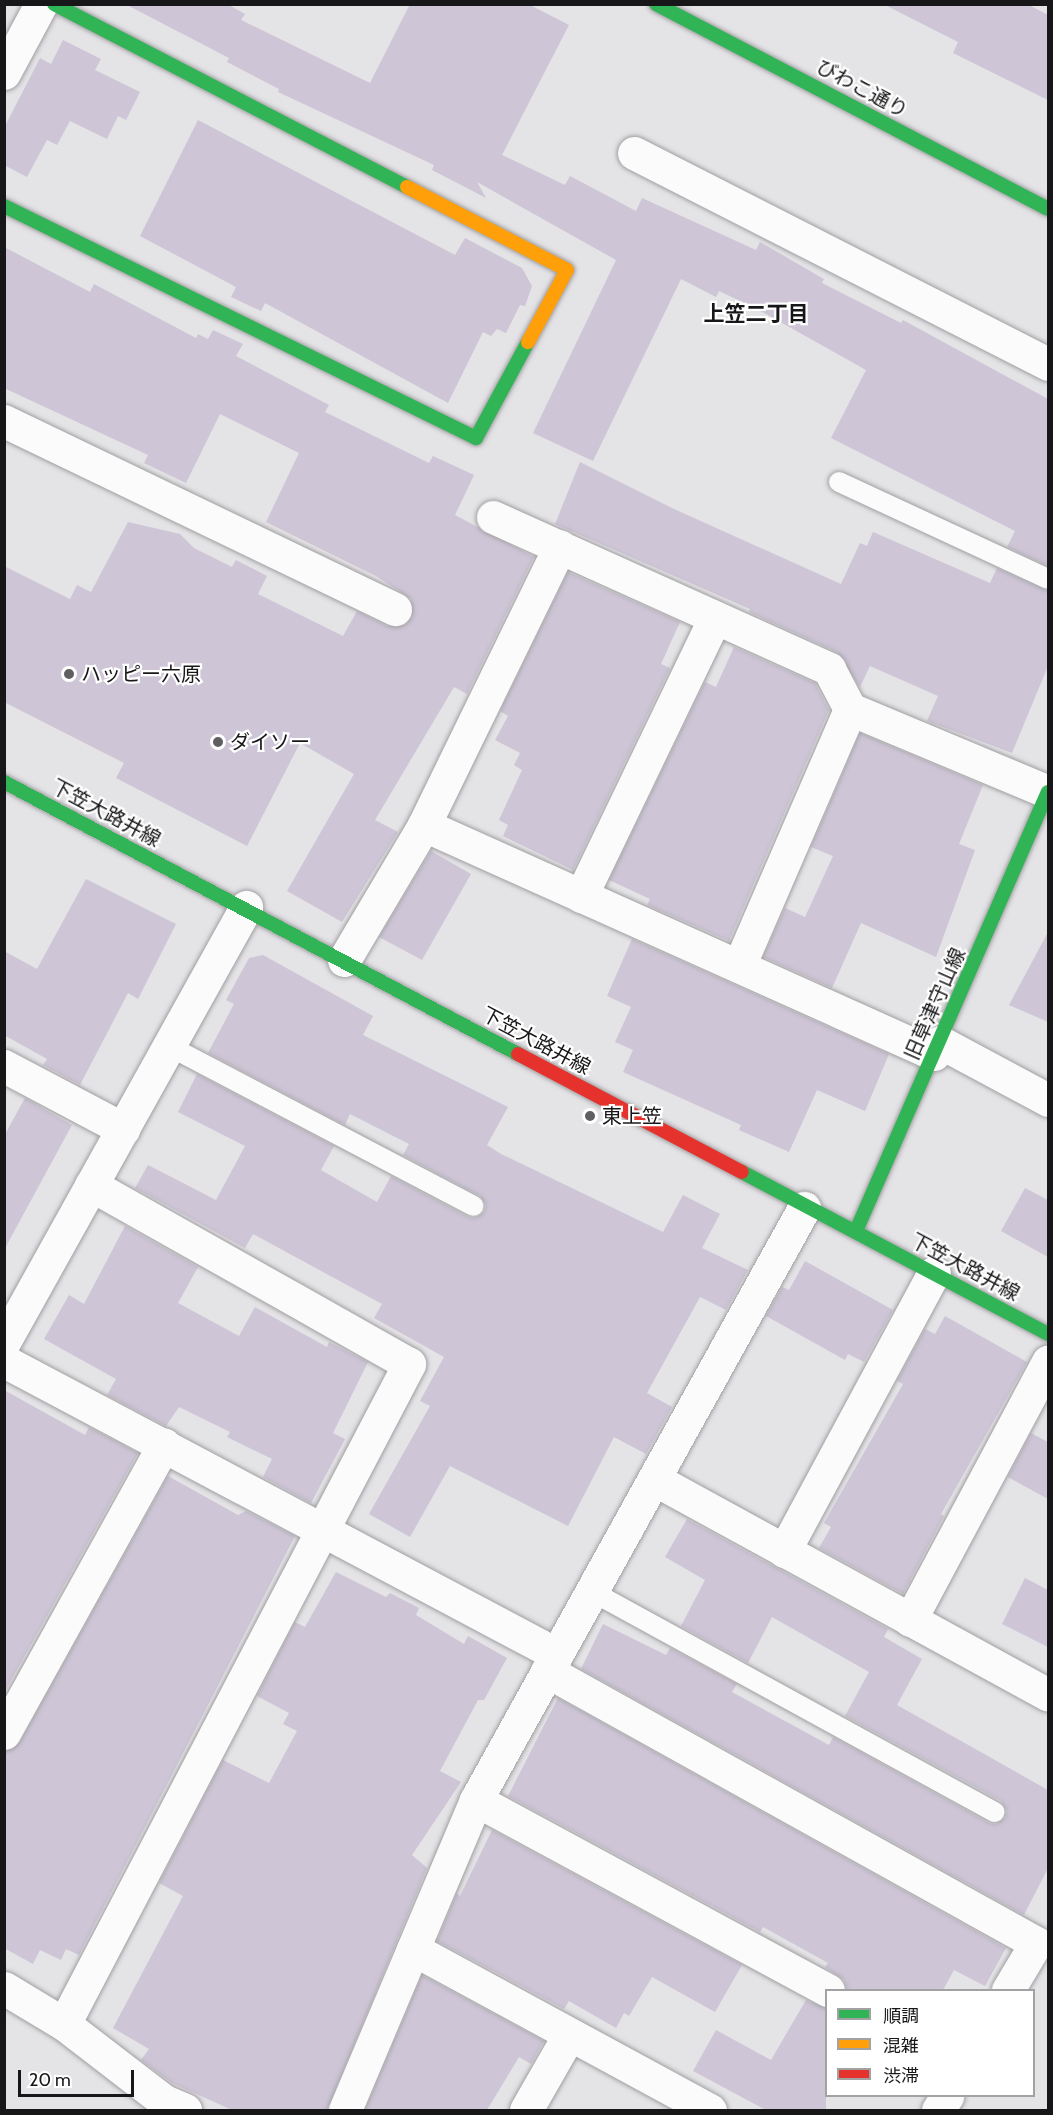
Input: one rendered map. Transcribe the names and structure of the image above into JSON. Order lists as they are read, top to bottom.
{
  "streets": {
    "street": ["びわこ通り", "下笠大路井線", "旧草津守山線"]
  },
  "crossings": [
    ["下笠大路井線", "旧草津守山線"]
  ],
  "districts": ["上笠二丁目"],
  "places": ["ハッピー六原", "ダイソー", "東上笠"],
  "legend": ["順調", "混雑", "渋滞"],
  "scale_bar": "20 m"
}
